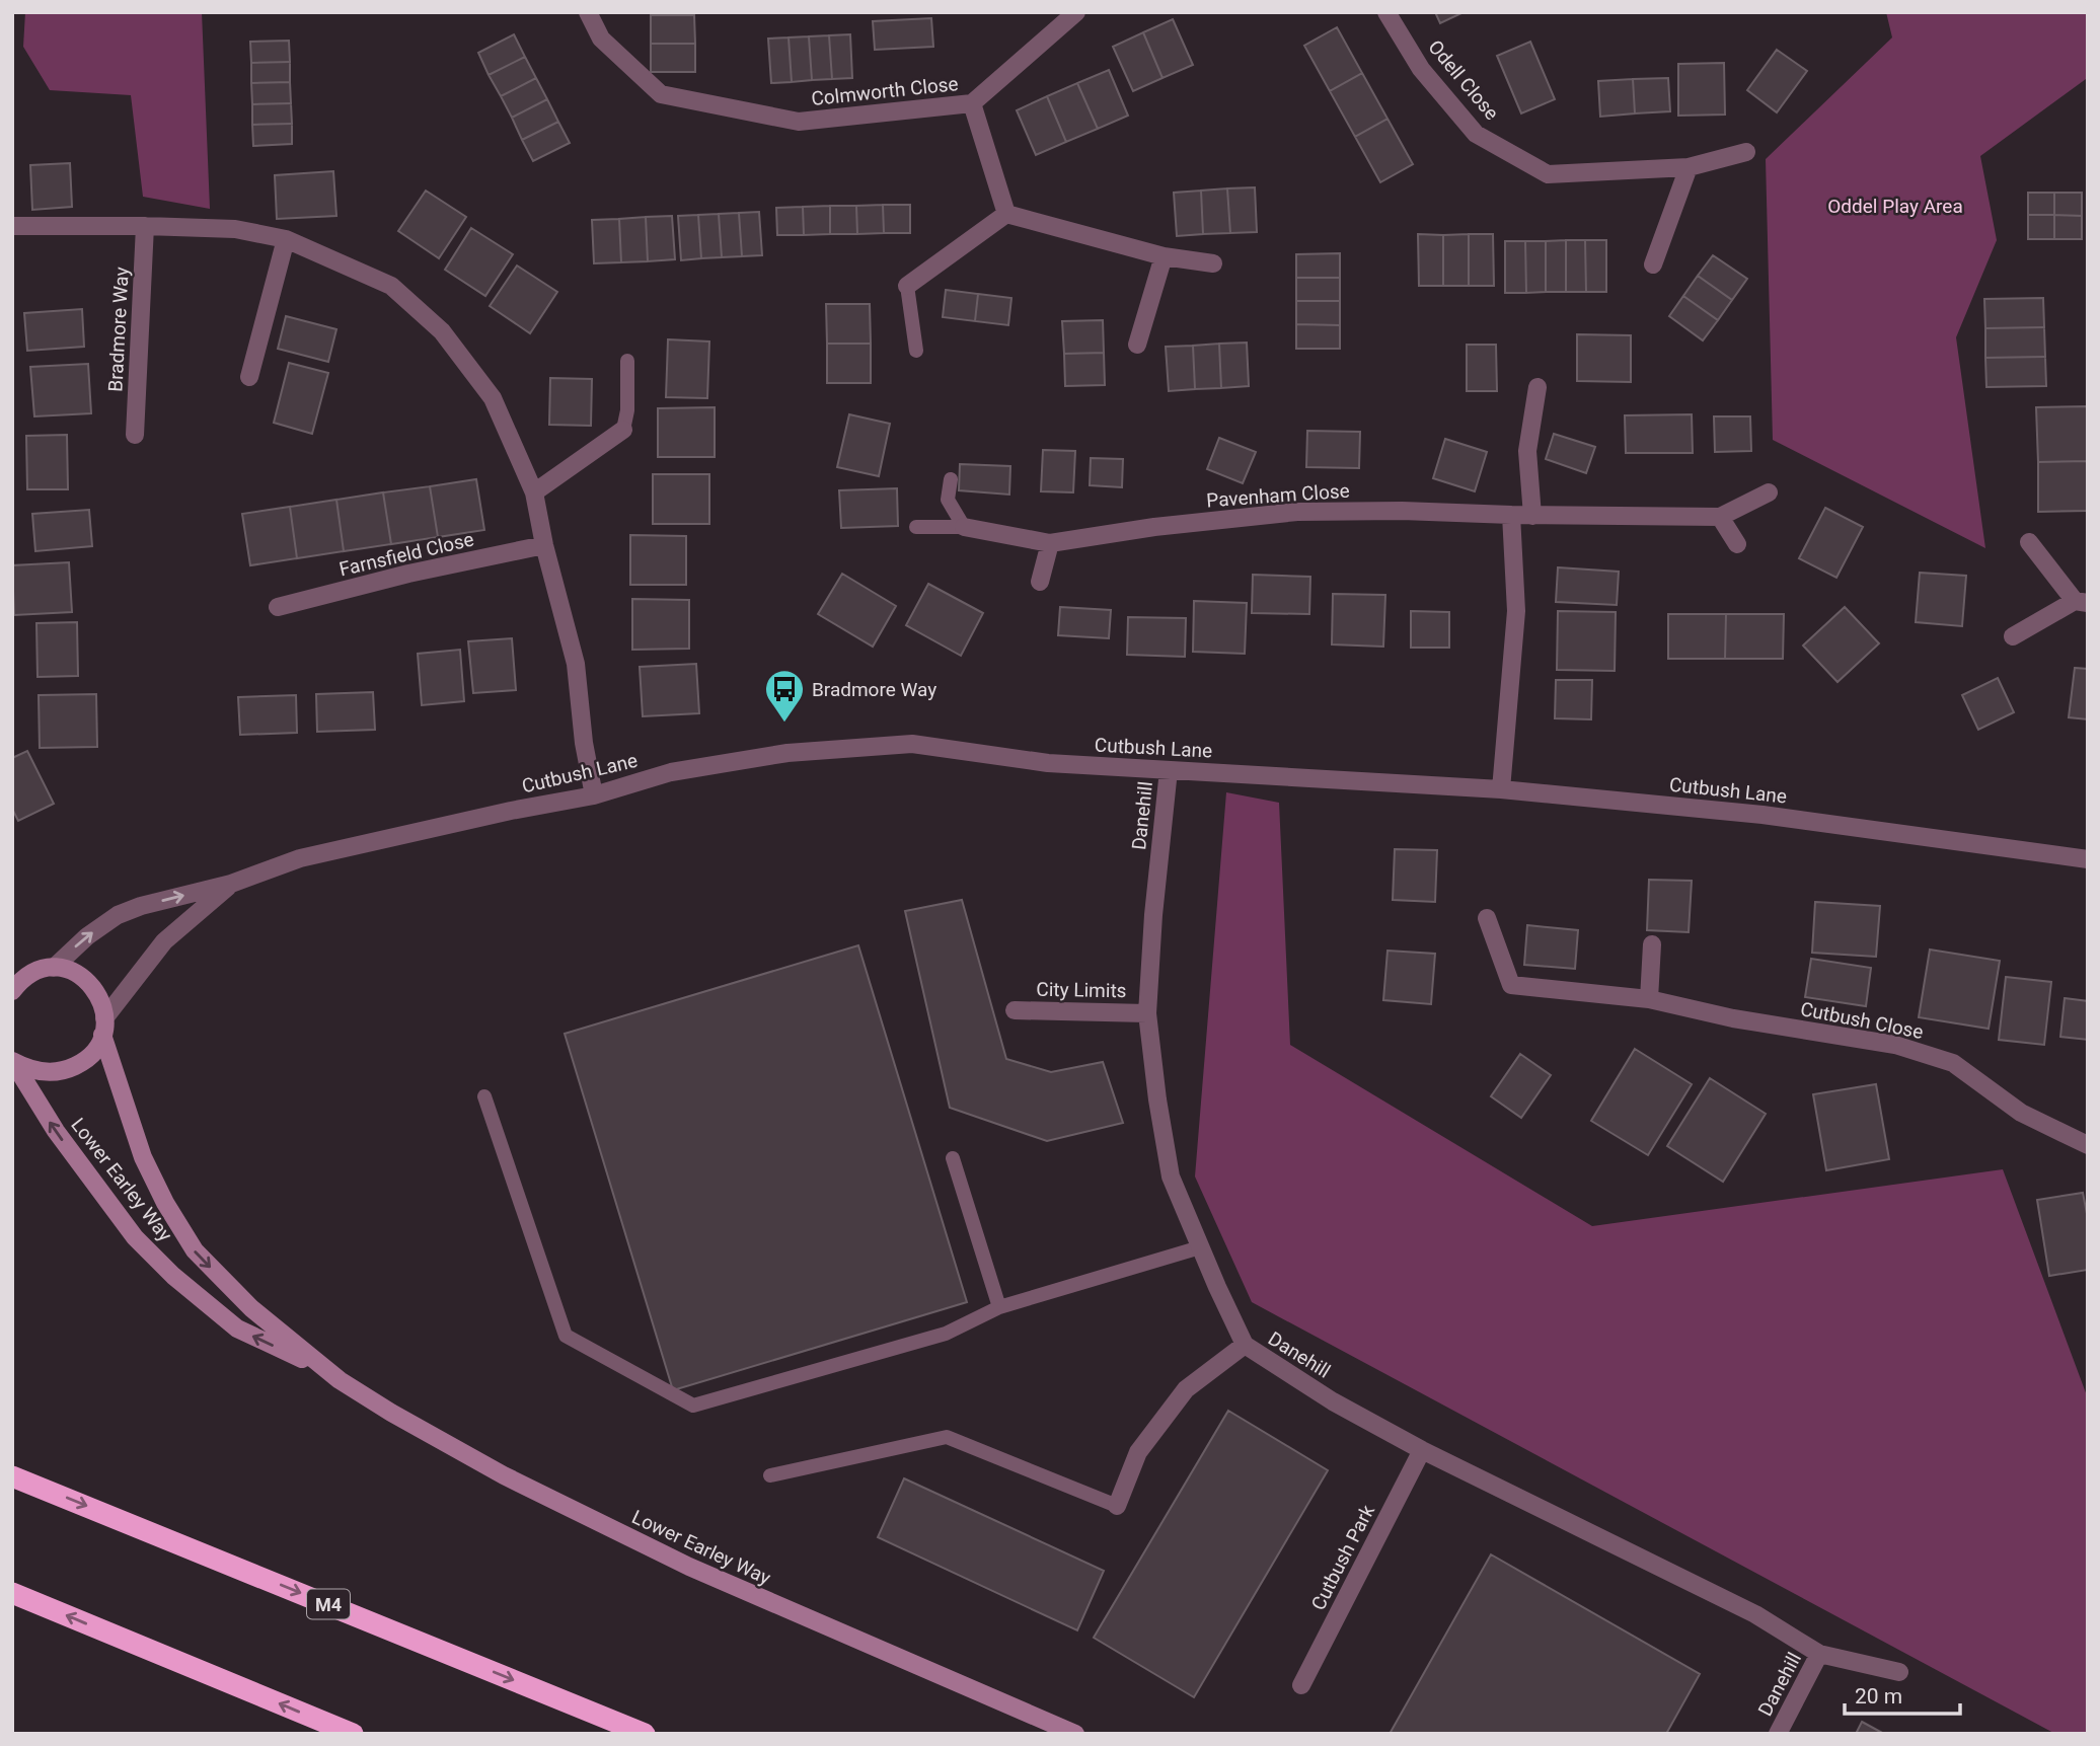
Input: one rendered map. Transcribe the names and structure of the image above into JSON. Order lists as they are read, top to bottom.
{
  "streets": {
    "highway": ["M4"],
    "main road": ["Lower Earley Way"],
    "street": [
      "Odell Close",
      "Colmworth Close",
      "Bradmore Way",
      "Pavenham Close",
      "Farnsfield Close",
      "Cutbush Lane",
      "Danehill",
      "City Limits",
      "Cutbush Close",
      "Cutbush Park"
    ]
  },
  "crossings": [
    ["Cutbush Lane", "Danehill"],
    ["Cutbush Lane", "Lower Earley Way"],
    ["Danehill", "City Limits"],
    ["Danehill", "Cutbush Park"]
  ],
  "parks": ["Oddel Play Area"],
  "places": {
    "bus stop": ["Bradmore Way"]
  },
  "scale_bar": "20 m"
}
